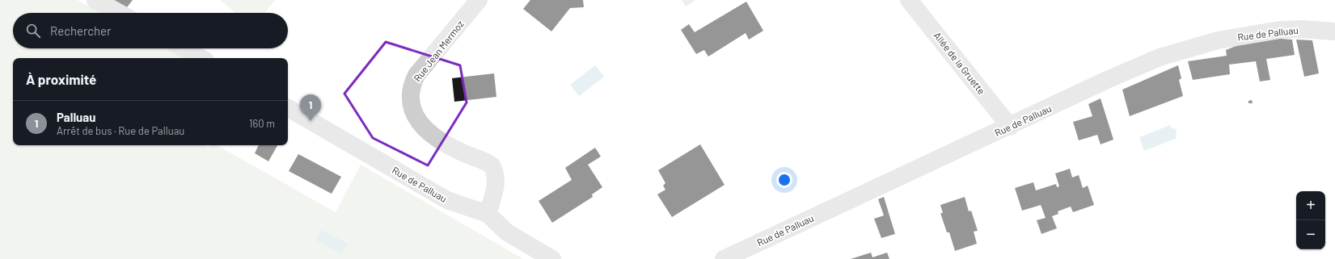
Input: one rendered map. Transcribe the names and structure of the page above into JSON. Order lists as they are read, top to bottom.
{
  "streets": {
    "street": ["Rue de Palluau", "Rue Jean Mermoz", "Allée de la Gruette"]
  },
  "crossings": [
    ["Rue de Palluau", "Rue Jean Mermoz"],
    ["Rue de Palluau", "Allée de la Gruette"]
  ],
  "page": {
    "search": "Rechercher",
    "heading": "À proximité",
    "pins": "1",
    "list": [
      {
        "mark": "1",
        "name": "Palluau",
        "note": "Arrêt de bus · Rue de Palluau",
        "value": "160 m"
      }
    ],
    "map_buttons": ["+", "−"]
  }
}
